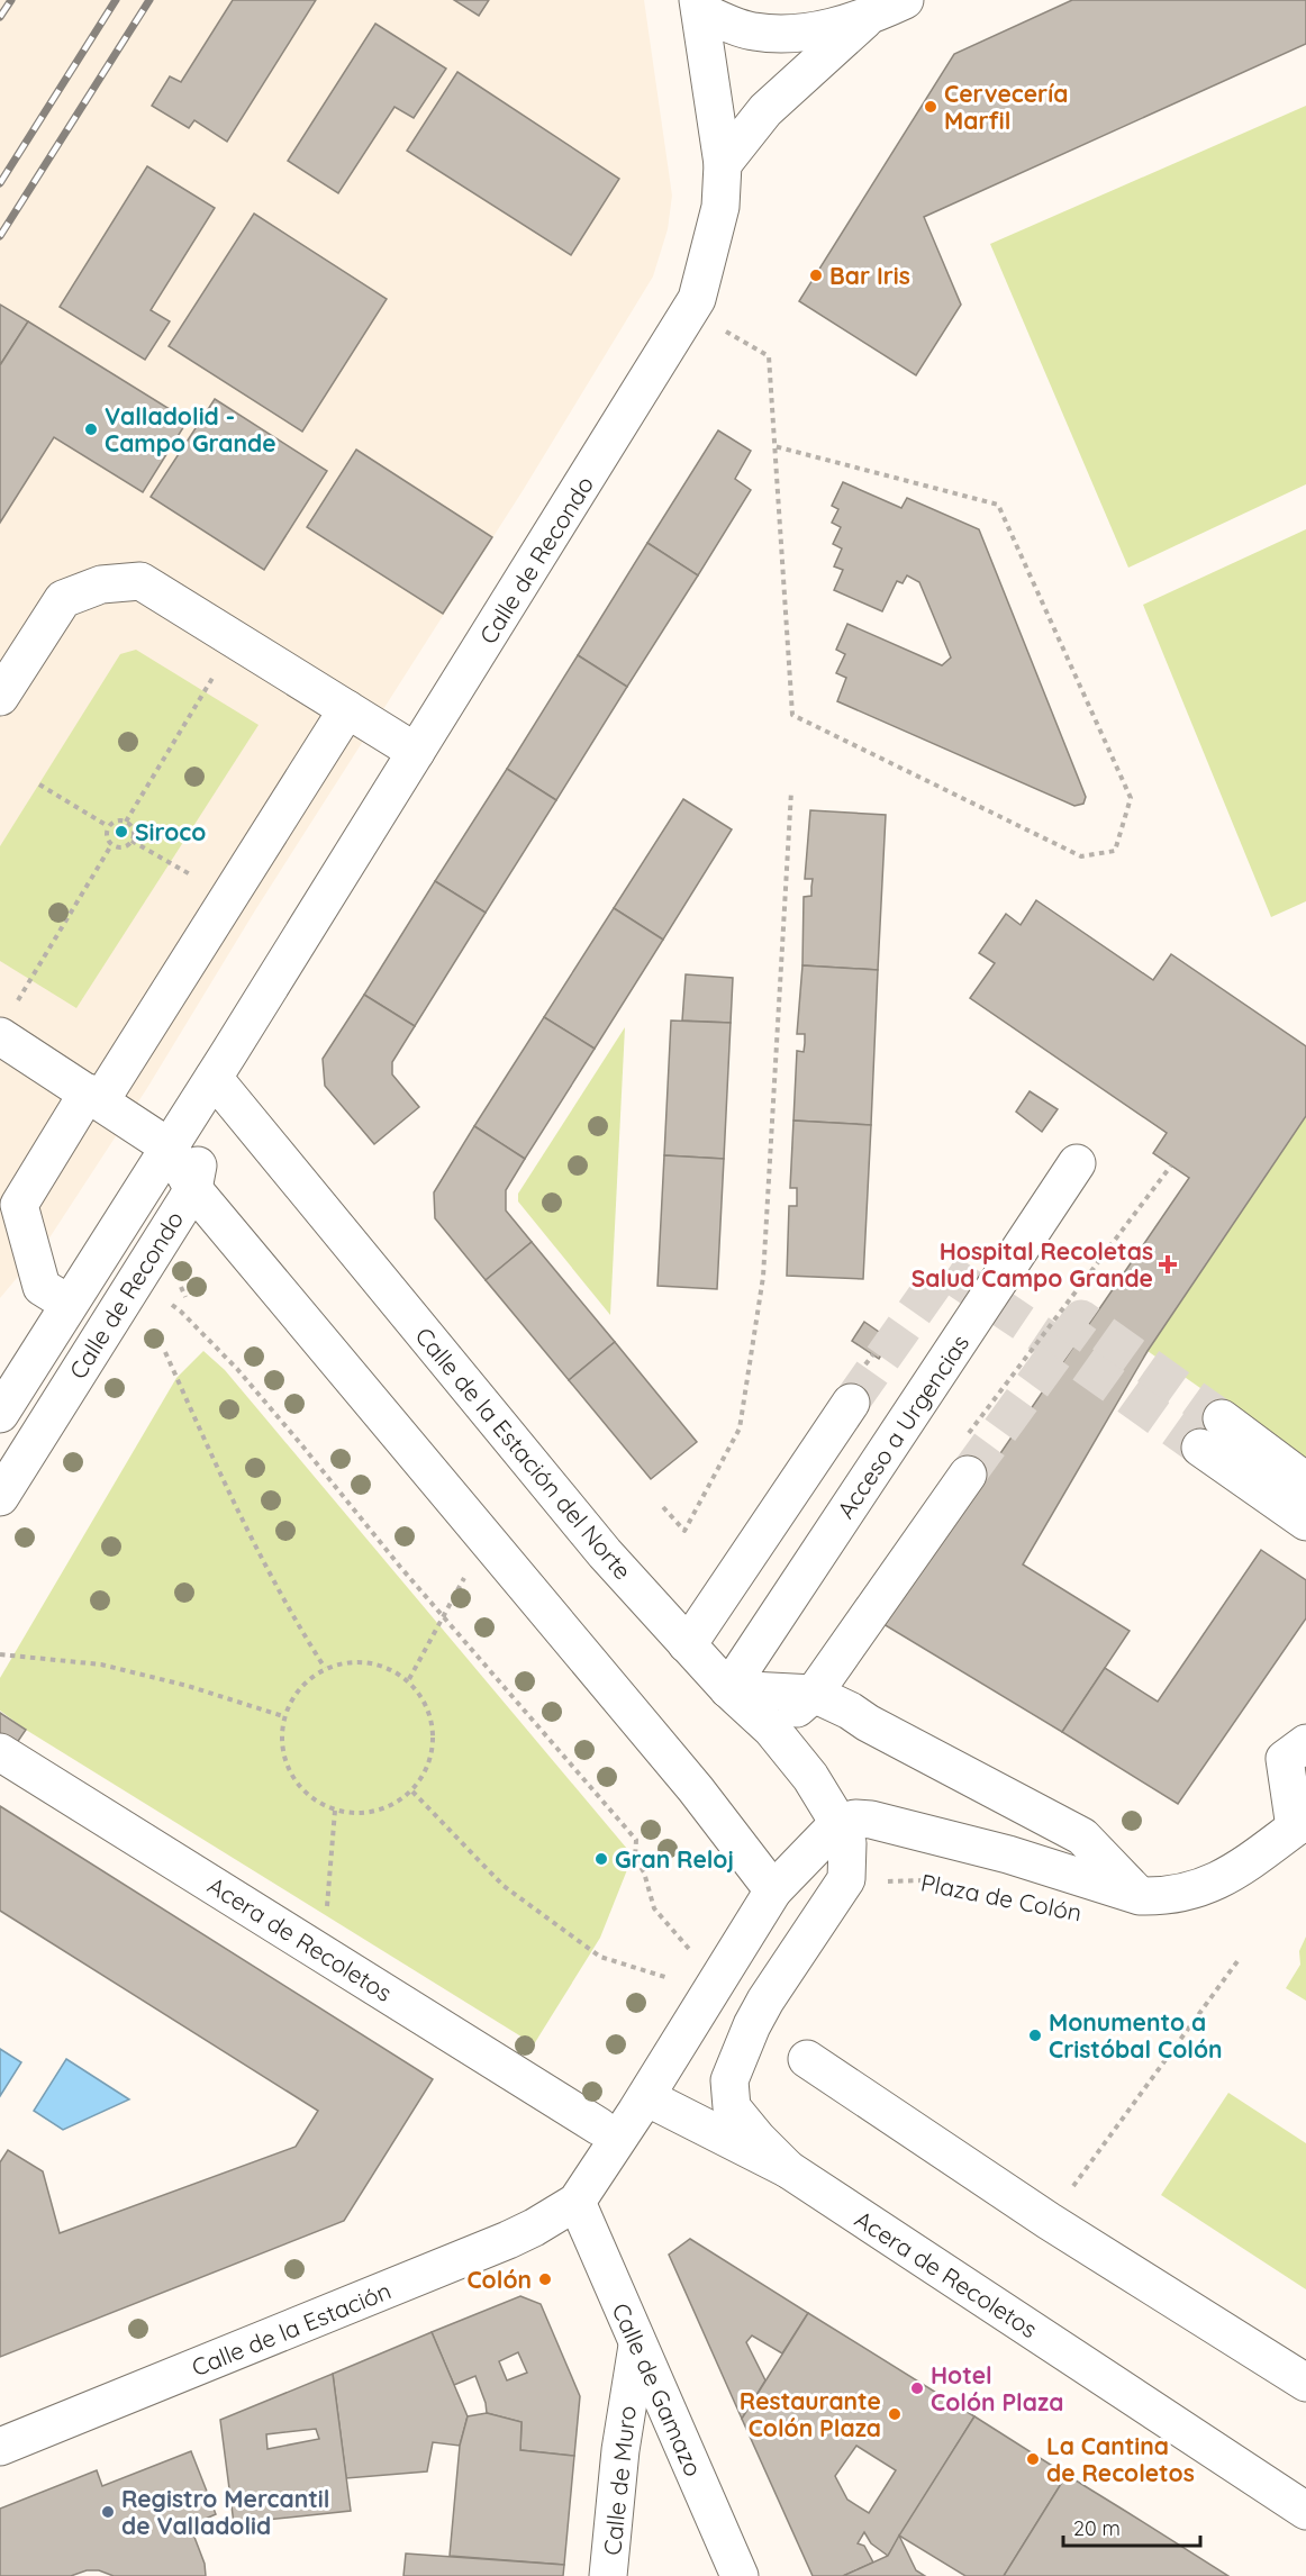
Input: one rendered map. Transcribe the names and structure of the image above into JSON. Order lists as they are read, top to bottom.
{
  "streets": {
    "street": [
      "Calle de Recondo",
      "Acceso a Urgencias",
      "Calle de la Estación del Norte",
      "Plaza de Colón",
      "Acera de Recoletos",
      "Calle de la Estación",
      "Calle de Gamazo",
      "Calle de Muro"
    ]
  },
  "crossings": [
    ["Calle de Recondo", "Calle de la Estación del Norte"],
    ["Acceso a Urgencias", "Calle de la Estación del Norte"],
    ["Calle de la Estación del Norte", "Plaza de Colón"],
    ["Calle de la Estación", "Calle de Gamazo"],
    ["Calle de Gamazo", "Calle de Muro"]
  ],
  "places": {
    "other": [
      "Cervecería Marfil",
      "Bar Iris",
      "Valladolid - Campo Grande",
      "Siroco",
      "Gran Reloj",
      "Monumento a Cristóbal Colón",
      "Colón",
      "Hotel Colón Plaza",
      "Restaurante Colón Plaza",
      "La Cantina de Recoletos",
      "Registro Mercantil de Valladolid"
    ],
    "health": ["Hospital Recoletas Salud Campo Grande"]
  },
  "scale_bar": "20 m"
}
